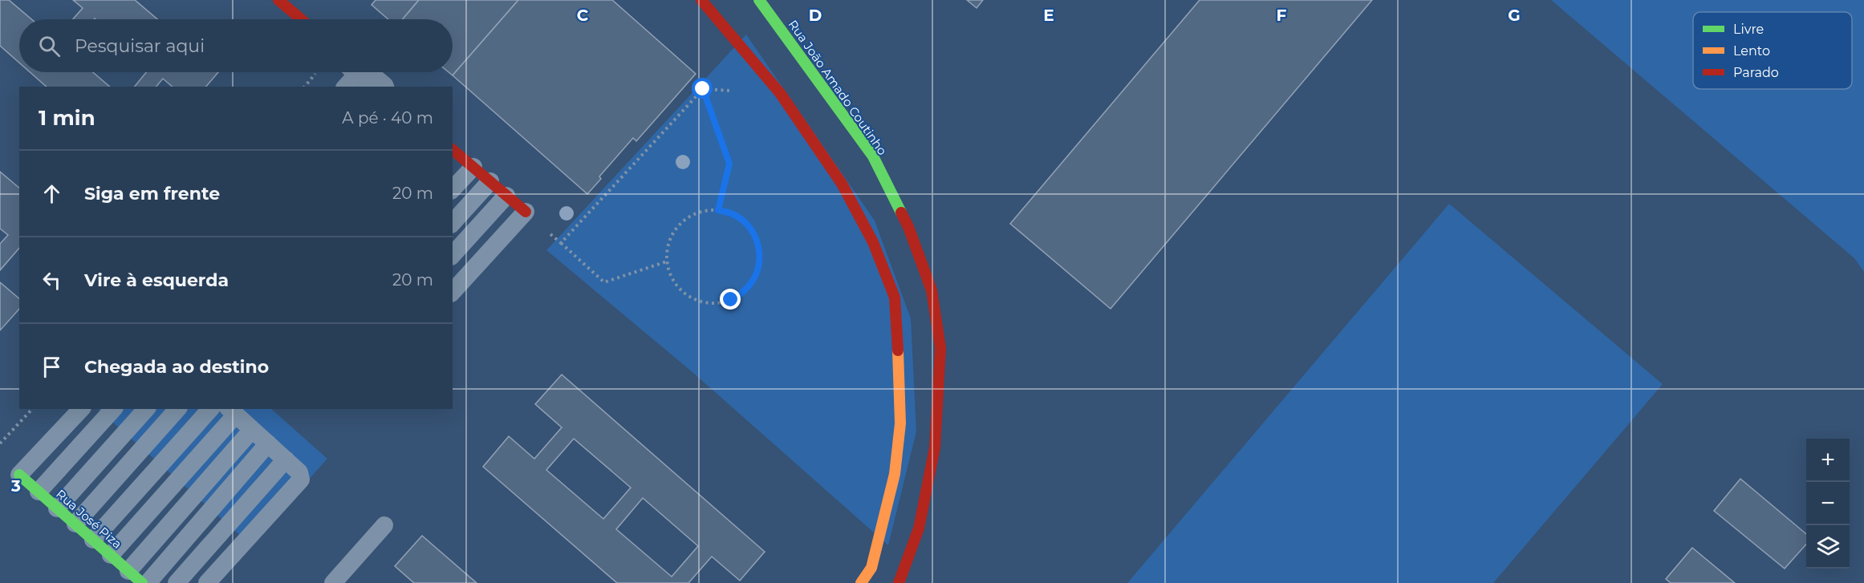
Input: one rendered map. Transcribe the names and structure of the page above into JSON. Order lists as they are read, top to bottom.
{
  "streets": {
    "street": ["Rua João Amado Coutinho", "Rua José Piza"]
  },
  "legend": ["Livre", "Lento", "Parado"],
  "page": {
    "search": "Pesquisar aqui",
    "heading": ["1 min", "A pé · 40 m"],
    "list": [
      ["Siga em frente", "20 m"],
      ["Vire à esquerda", "20 m"],
      "Chegada ao destino"
    ],
    "map_buttons": ["+", "−"]
  },
  "grid": {
    "columns": [
      "C",
      "D",
      "E",
      "F",
      "G"
    ],
    "rows": ["3"]
  }
}
